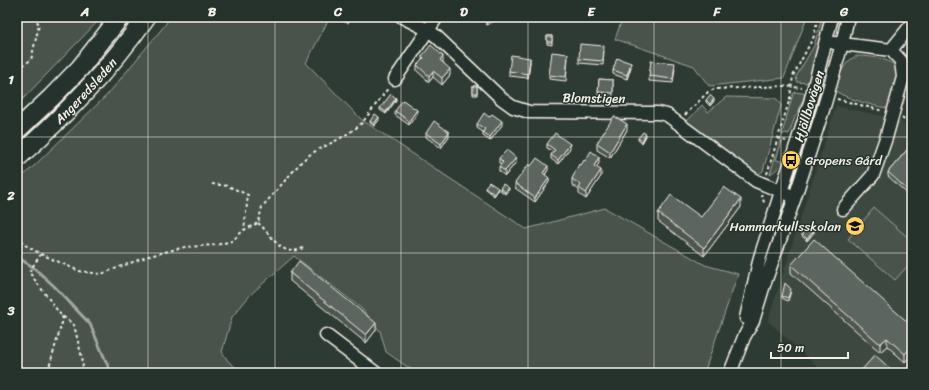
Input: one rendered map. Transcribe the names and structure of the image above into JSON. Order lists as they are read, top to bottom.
{
  "streets": {
    "highway": ["Angeredsleden"],
    "street": ["Blomstigen", "Hjällbovägen"]
  },
  "crossings": [
    ["Blomstigen", "Hjällbovägen"]
  ],
  "places": {
    "bus stop": ["Gropens Gård"],
    "school or university": ["Hammarkullsskolan"]
  },
  "scale_bar": "50 m",
  "grid": {
    "columns": [
      "A",
      "B",
      "C",
      "D",
      "E",
      "F",
      "G"
    ],
    "rows": ["1", "2", "3"]
  }
}
